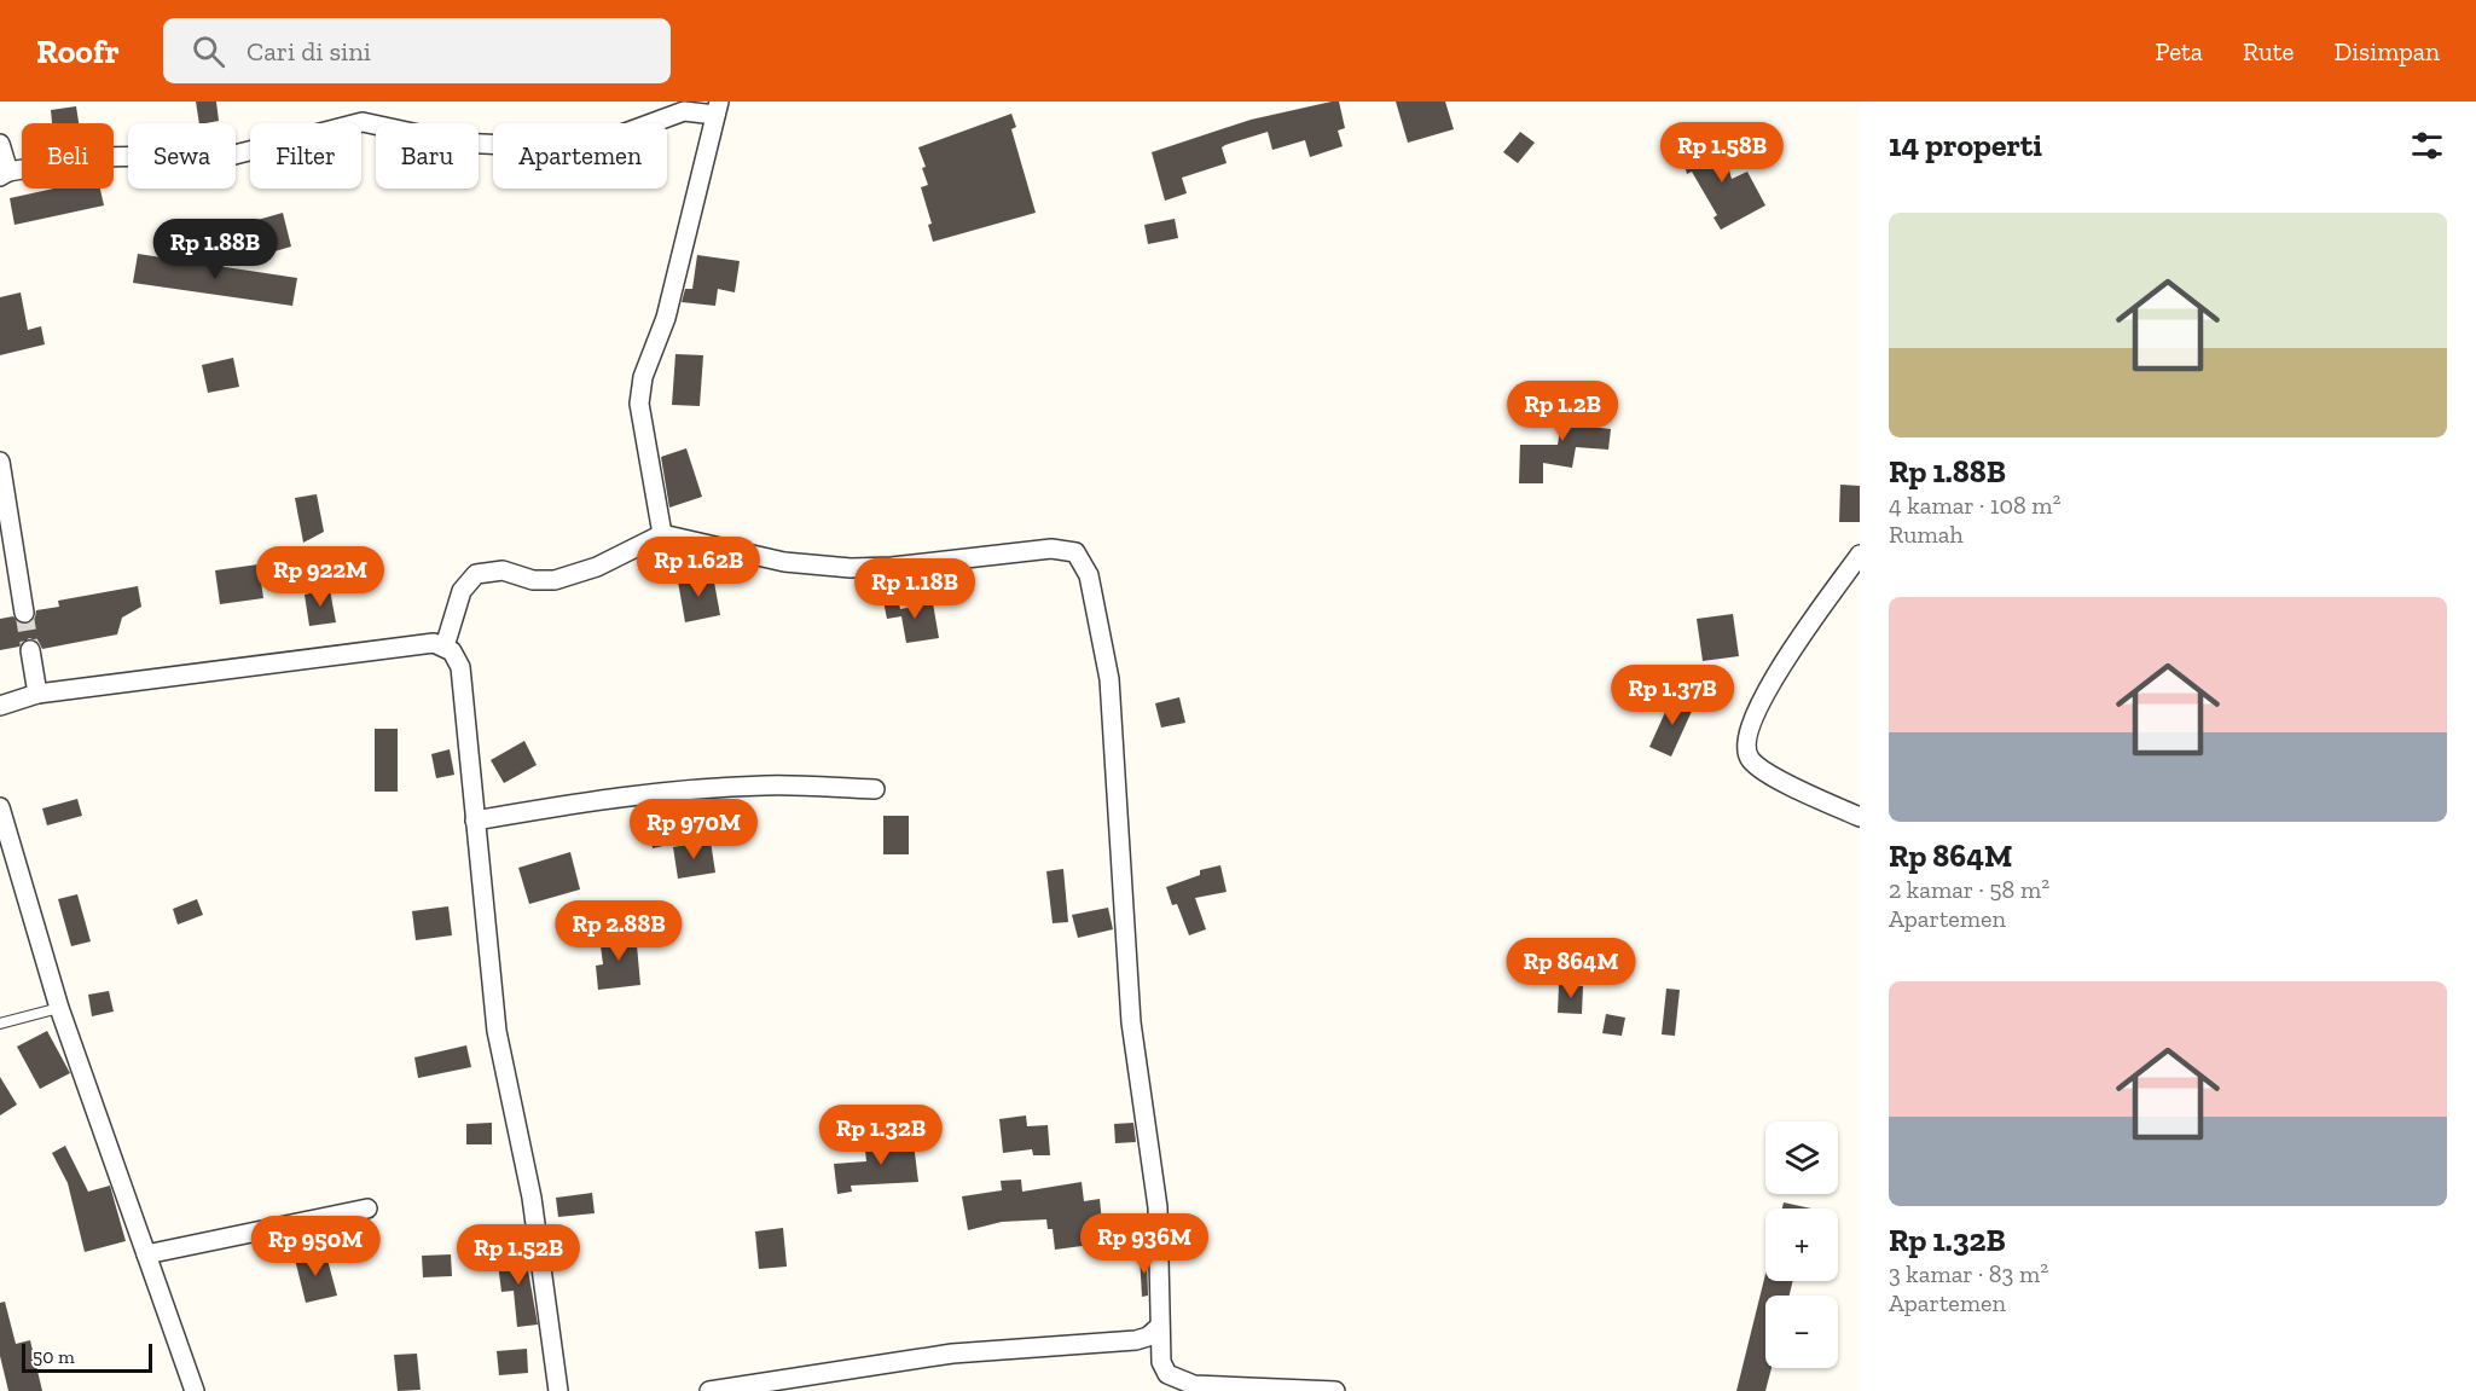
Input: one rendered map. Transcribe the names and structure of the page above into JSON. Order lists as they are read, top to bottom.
{
  "scale_bar": "50 m",
  "page": {
    "header": "Roofr",
    "search": "Cari di sini",
    "nav": ["Peta", "Rute", "Disimpan"],
    "heading": "14 properti",
    "price": [
      "Rp 1.58B",
      "Rp 1.88B",
      "Rp 1.2B",
      "Rp 1.62B",
      "Rp 922M",
      "Rp 1.18B",
      "Rp 1.37B",
      "Rp 970M",
      "Rp 2.88B",
      "Rp 864M",
      "Rp 1.32B",
      "Rp 936M",
      "Rp 950M",
      "Rp 1.52B"
    ],
    "chip": [
      "Beli",
      "Sewa",
      "Filter",
      "Baru",
      "Apartemen"
    ],
    "list": [
      {
        "name": "Rp 1.88B",
        "note": "4 kamar · 108 m² · Rumah"
      },
      {
        "name": "Rp 864M",
        "note": "2 kamar · 58 m² · Apartemen"
      },
      {
        "name": "Rp 1.32B",
        "note": "3 kamar · 83 m² · Apartemen"
      }
    ],
    "map_buttons": ["+", "−"],
    "scale": "50 m"
  }
}
